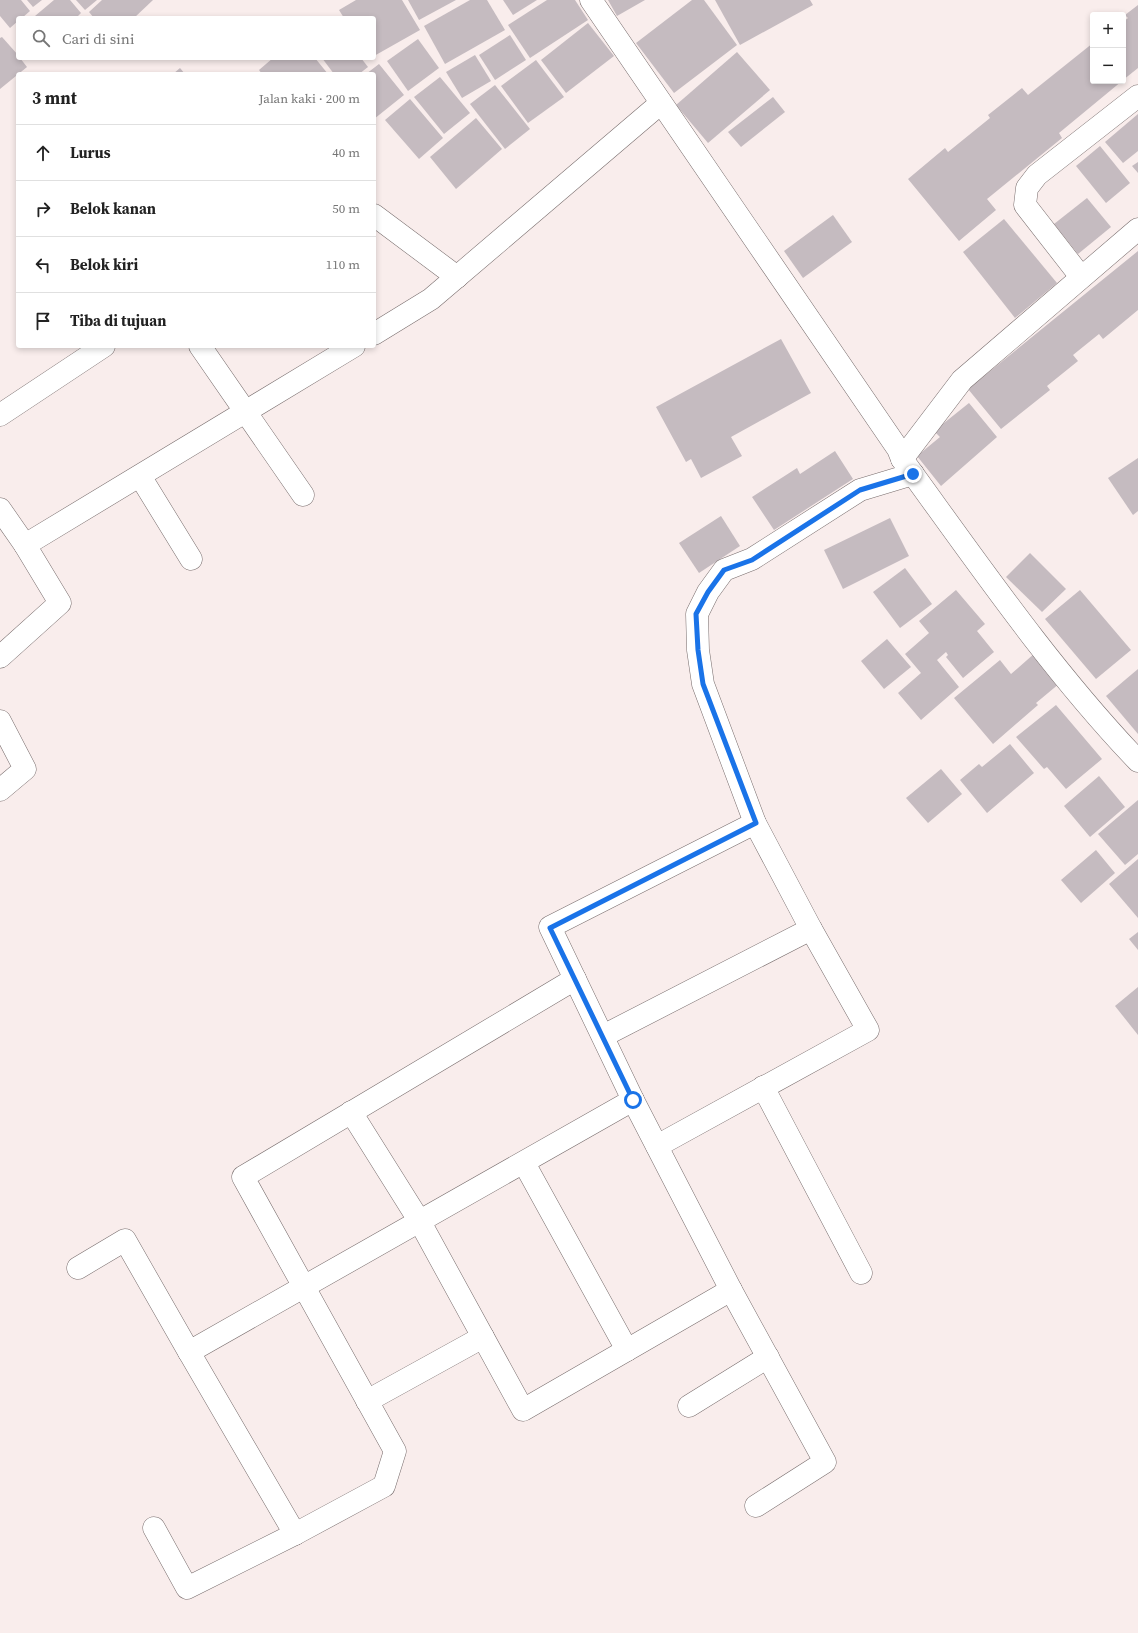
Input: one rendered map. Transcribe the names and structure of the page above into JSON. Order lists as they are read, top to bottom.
{
  "page": {
    "map_buttons": ["+", "−"],
    "search": "Cari di sini",
    "heading": ["3 mnt", "Jalan kaki · 200 m"],
    "list": [
      ["Lurus", "40 m"],
      ["Belok kanan", "50 m"],
      ["Belok kiri", "110 m"],
      "Tiba di tujuan"
    ]
  }
}
